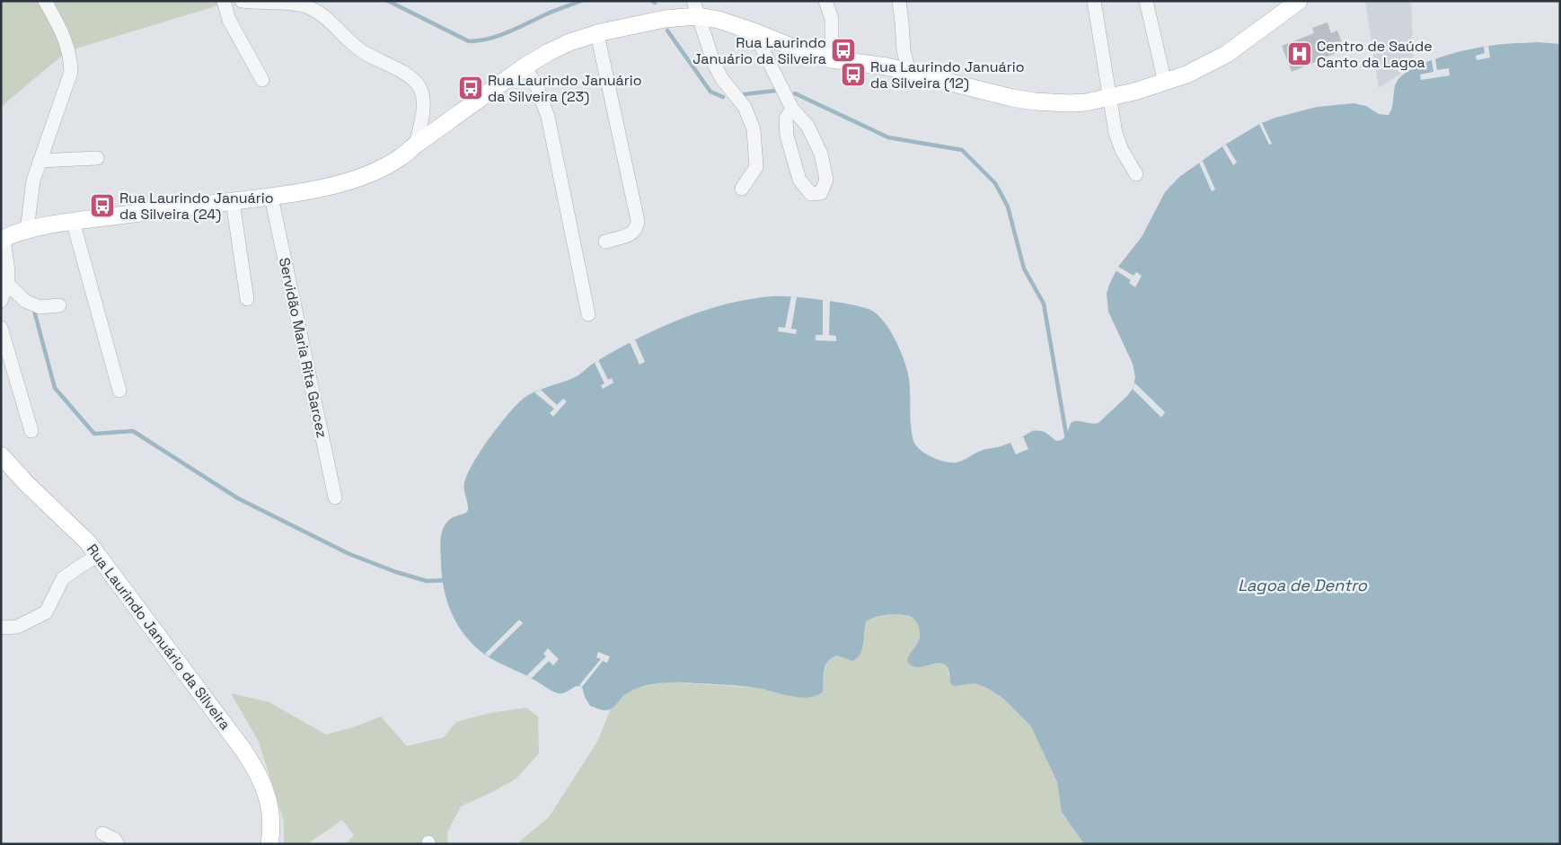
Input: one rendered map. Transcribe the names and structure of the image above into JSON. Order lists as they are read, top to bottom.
{
  "streets": {
    "main road": ["Rua Laurindo Januário da Silveira"],
    "street": ["Servidão Maria Rita Garcez"]
  },
  "water": ["Lagoa de Dentro"],
  "places": {
    "bus stop": [
      "Rua Laurindo Januário da Silveira",
      "Rua Laurindo Januário da Silveira (12)",
      "Rua Laurindo Januário da Silveira (23)",
      "Rua Laurindo Januário da Silveira (24)"
    ],
    "hospital": ["Centro de Saúde Canto da Lagoa"]
  }
}
